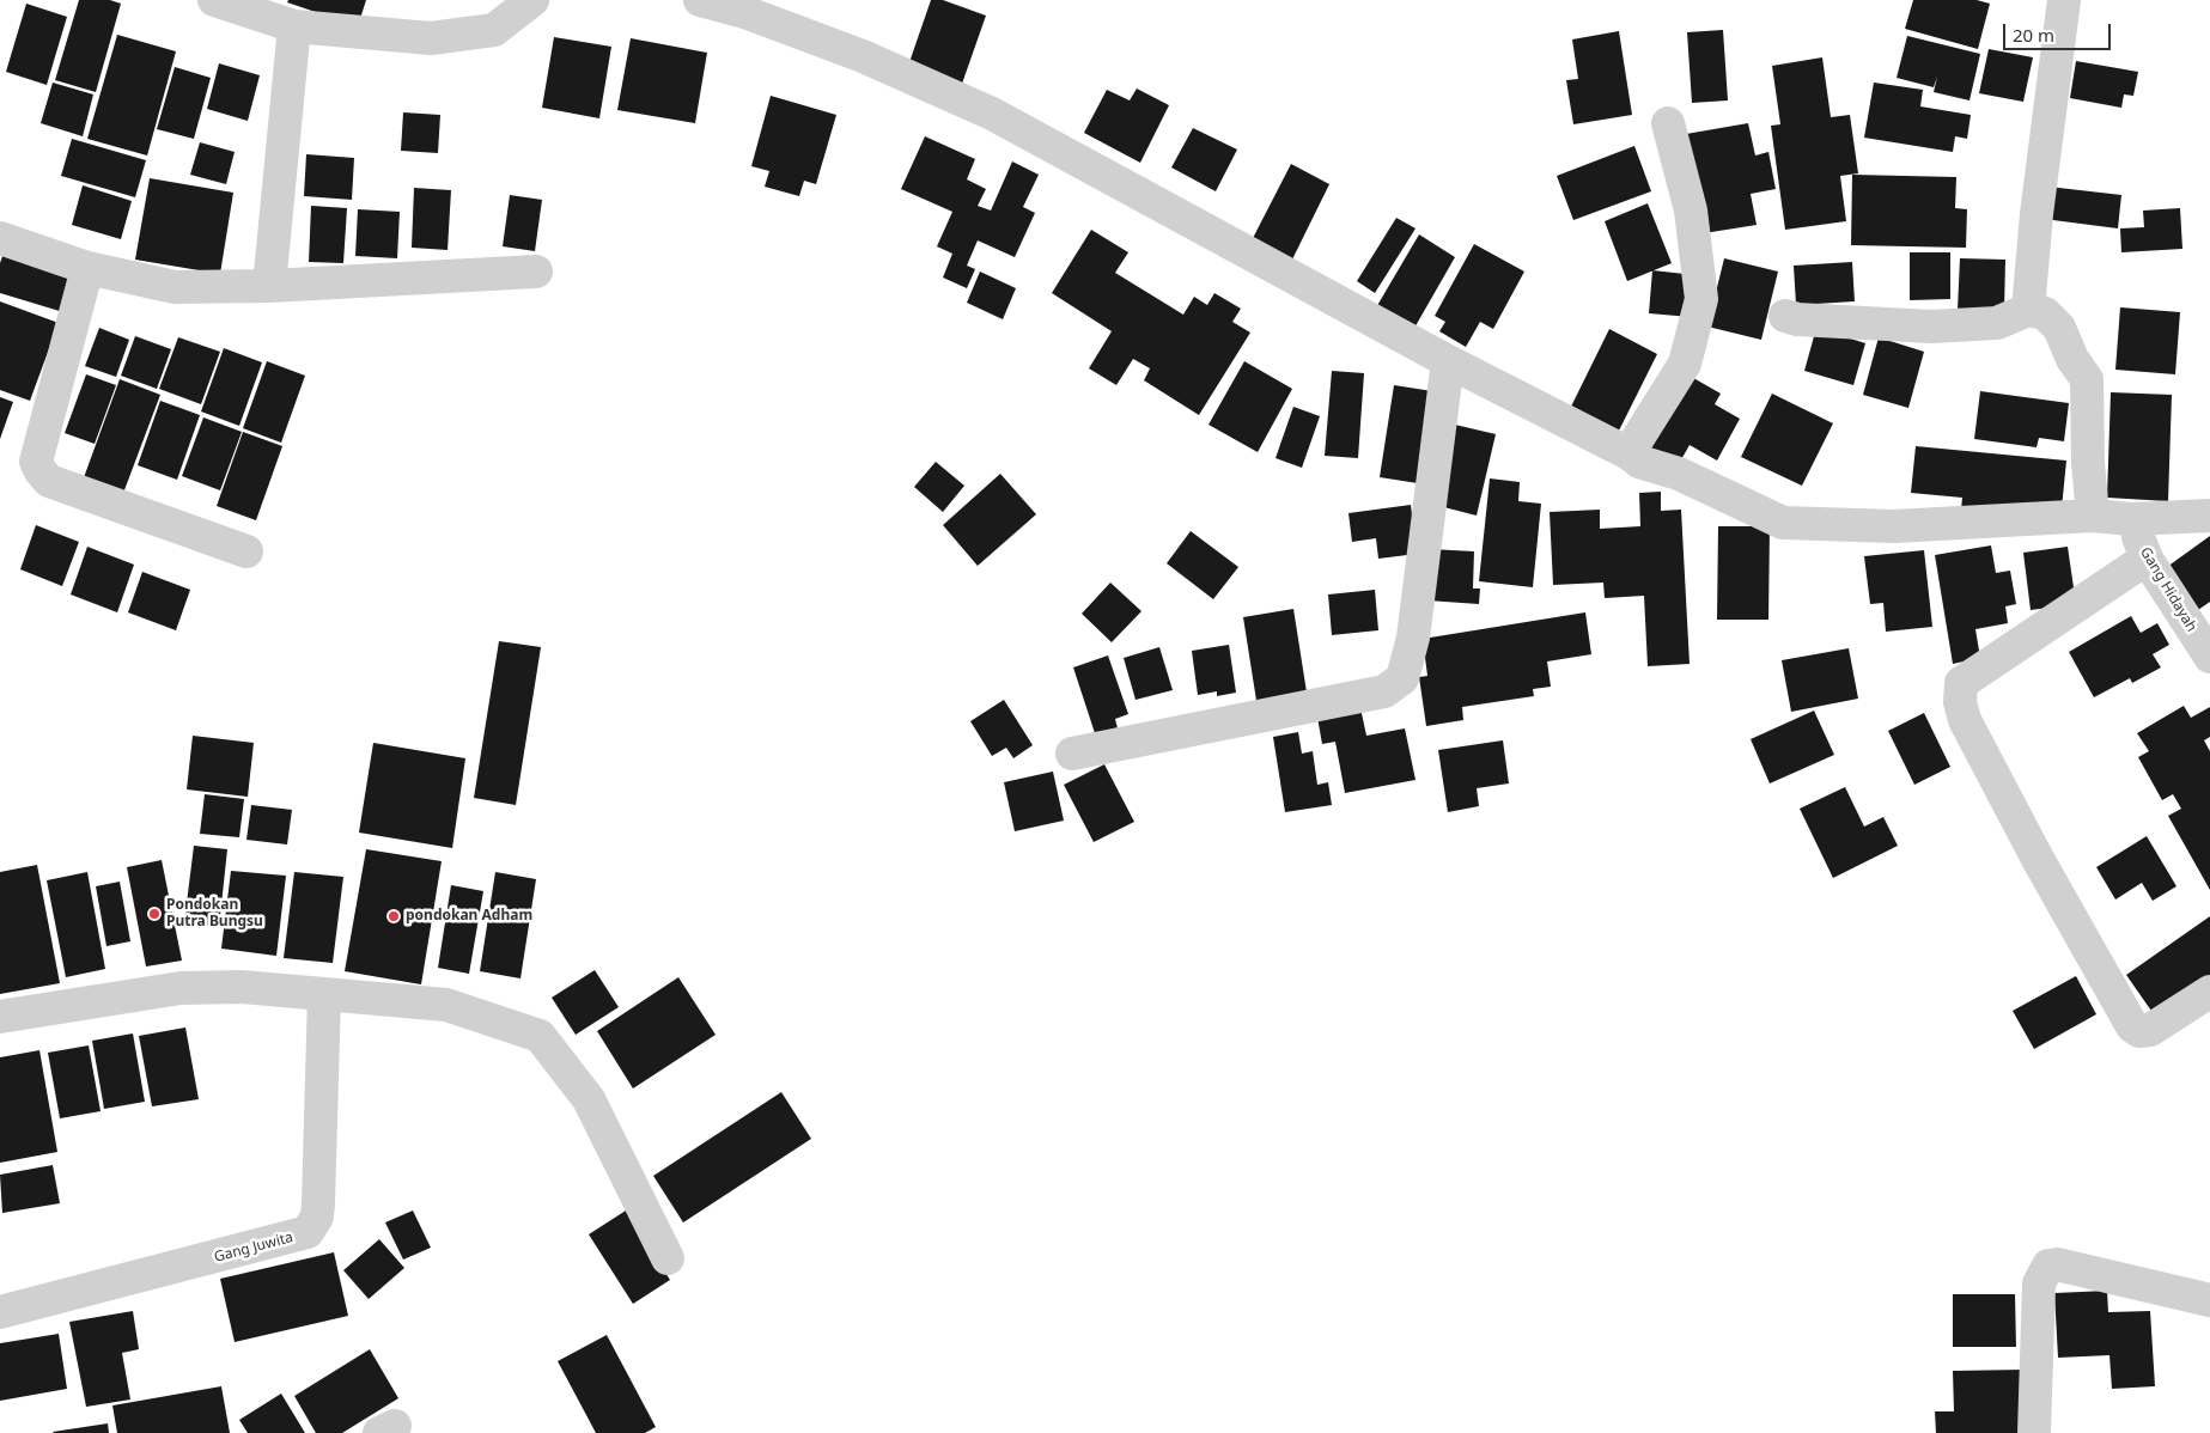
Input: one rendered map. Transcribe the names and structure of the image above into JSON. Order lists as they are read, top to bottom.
{
  "streets": {
    "street": ["Gang Hidayah", "Gang Juwita"]
  },
  "places": ["Pondokan Putra Bungsu", "pondokan Adham"],
  "scale_bar": "20 m"
}
